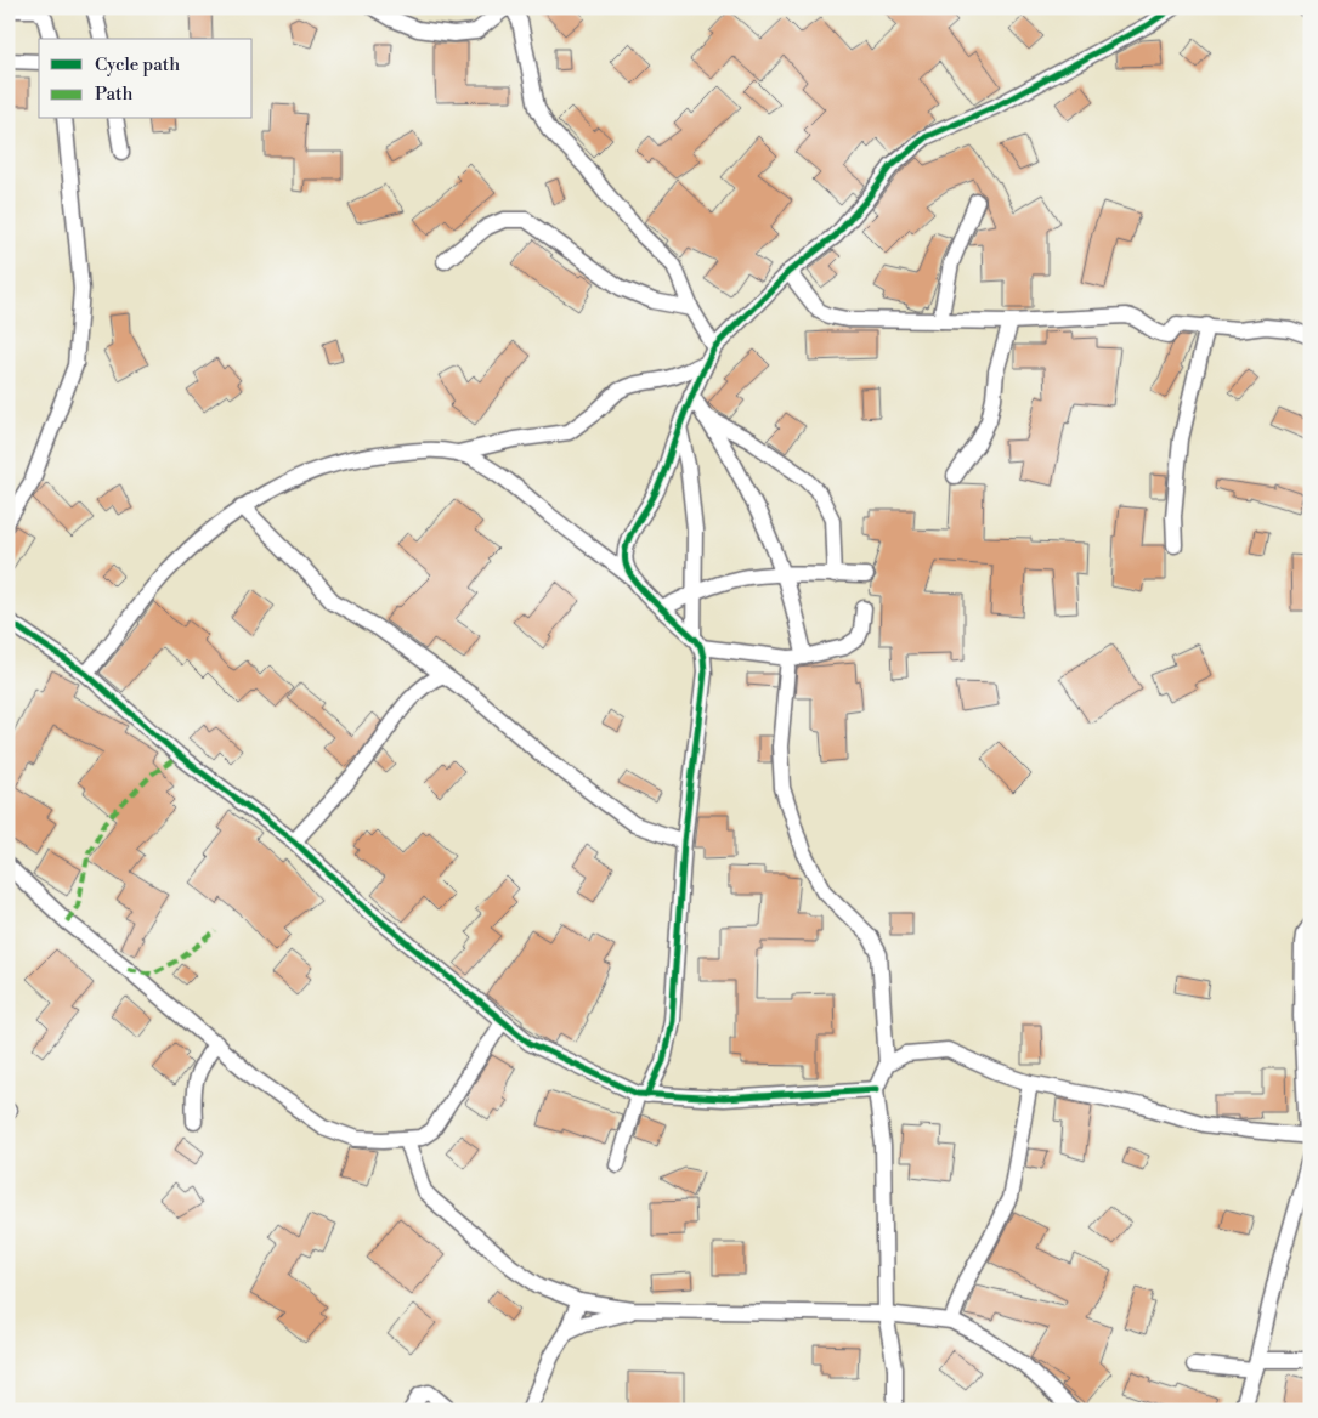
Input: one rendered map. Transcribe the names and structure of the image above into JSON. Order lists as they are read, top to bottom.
{
  "legend": ["Cycle path", "Path"]
}
